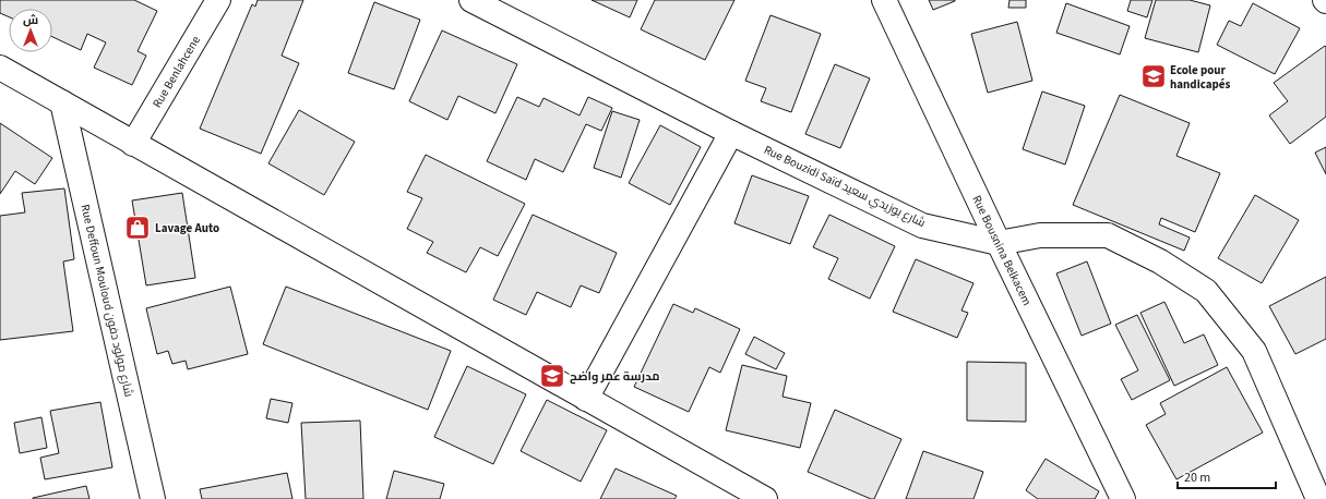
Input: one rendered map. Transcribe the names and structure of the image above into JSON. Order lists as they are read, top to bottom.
{
  "streets": {
    "street": [
      "Rue Benlahcene",
      "Rue Bouzidi Saïd شارع بوزيدي سعيد",
      "Rue Bousnina Belkacem",
      "Rue Deffoun Mouloud شارع مولود دفون"
    ]
  },
  "crossings": [
    ["Rue Bouzidi Saïd شارع بوزيدي سعيد", "Rue Bousnina Belkacem"]
  ],
  "places": {
    "school or university": ["Ecole pour handicapés", "مدرسة عمر واضح"],
    "shop": ["Lavage Auto"]
  },
  "scale_bar": "20 m",
  "north": "top"
}
